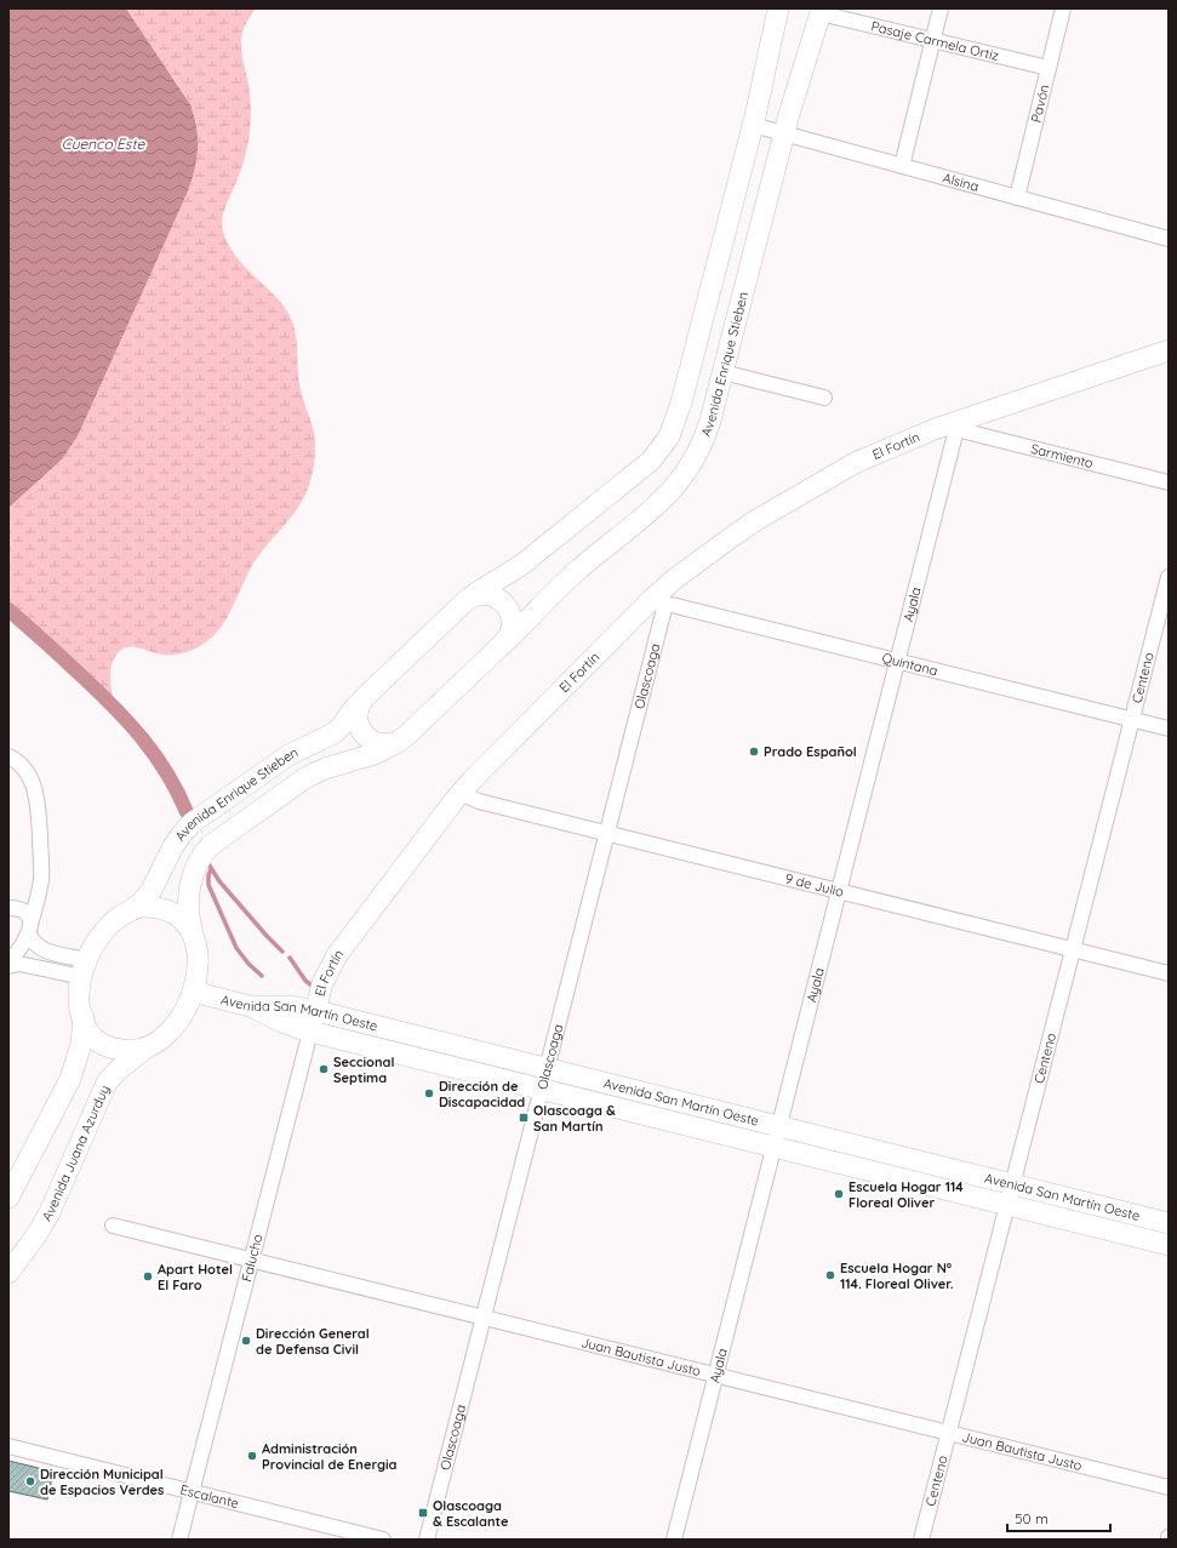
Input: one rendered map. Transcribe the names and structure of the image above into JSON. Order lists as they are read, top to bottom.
{
  "streets": {
    "main road": [
      "Avenida Enrique Stieben",
      "El Fortín",
      "Avenida San Martín Oeste",
      "Avenida Juana Azurduy"
    ],
    "street": [
      "Pasaje Carmela Ortiz",
      "Pavón",
      "Alsina",
      "Sarmiento",
      "Ayala",
      "Quintana",
      "Olascoaga",
      "Centeno",
      "9 de Julio",
      "Falucho",
      "Juan Bautista Justo",
      "Escalante"
    ]
  },
  "crossings": [
    ["Pasaje Carmela Ortiz", "Pavón"],
    ["Pasaje Carmela Ortiz", "Avenida Enrique Stieben"],
    ["Pavón", "Alsina"],
    ["Alsina", "Avenida Enrique Stieben"],
    ["Avenida Enrique Stieben", "Avenida San Martín Oeste"],
    ["Avenida Enrique Stieben", "Avenida Juana Azurduy"],
    ["El Fortín", "Sarmiento"],
    ["El Fortín", "Ayala"],
    ["El Fortín", "Quintana"],
    ["El Fortín", "Olascoaga"],
    ["El Fortín", "9 de Julio"],
    ["El Fortín", "Avenida San Martín Oeste"],
    ["El Fortín", "Falucho"],
    ["Sarmiento", "Ayala"],
    ["Ayala", "Quintana"],
    ["Ayala", "9 de Julio"],
    ["Ayala", "Avenida San Martín Oeste"],
    ["Ayala", "Juan Bautista Justo"],
    ["Quintana", "Olascoaga"],
    ["Quintana", "Centeno"],
    ["Olascoaga", "9 de Julio"],
    ["Olascoaga", "Avenida San Martín Oeste"],
    ["Olascoaga", "Juan Bautista Justo"],
    ["Centeno", "9 de Julio"],
    ["Centeno", "Avenida San Martín Oeste"],
    ["Centeno", "Juan Bautista Justo"],
    ["Avenida San Martín Oeste", "Avenida Juana Azurduy"],
    ["Avenida San Martín Oeste", "Falucho"],
    ["Falucho", "Juan Bautista Justo"],
    ["Falucho", "Escalante"]
  ],
  "water": ["Cuenco Este"],
  "places": {
    "other": [
      "Prado Español",
      "Seccional Septima",
      "Dirección de Discapacidad",
      "Escuela Hogar 114 Floreal Oliver",
      "Escuela Hogar N° 114. Floreal Oliver.",
      "Apart Hotel El Faro",
      "Dirección General de Defensa Civil",
      "Administración Provincial de Energia",
      "Dirección Municipal de Espacios Verdes"
    ],
    "transit": ["Olascoaga & San Martín", "Olascoaga & Escalante"]
  },
  "scale_bar": "50 m"
}
